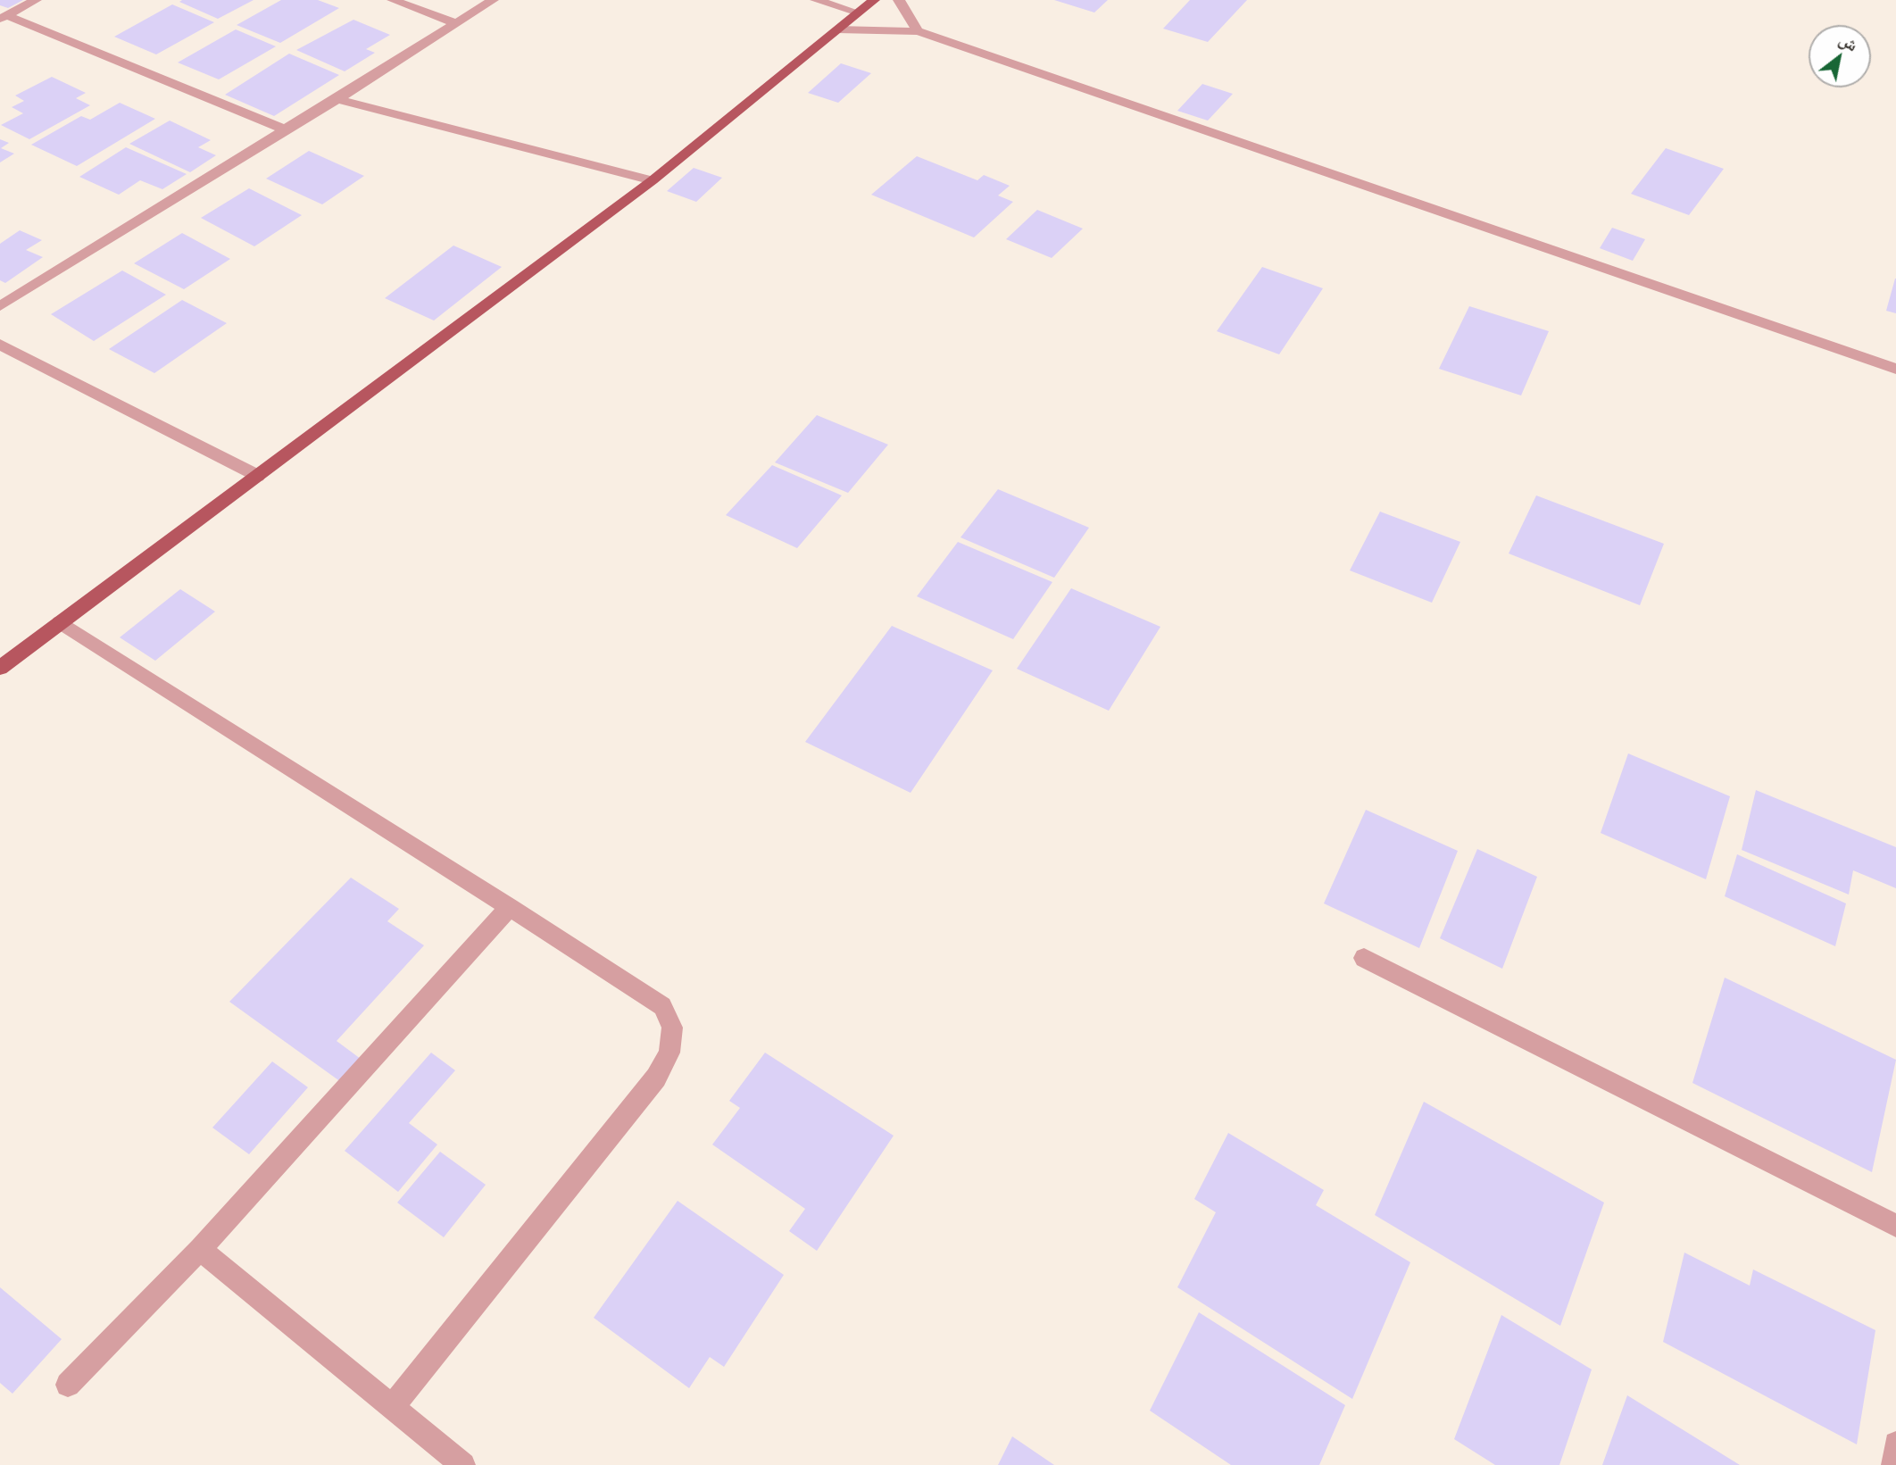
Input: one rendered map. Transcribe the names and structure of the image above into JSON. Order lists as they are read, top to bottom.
{
  "north": "top right"
}
